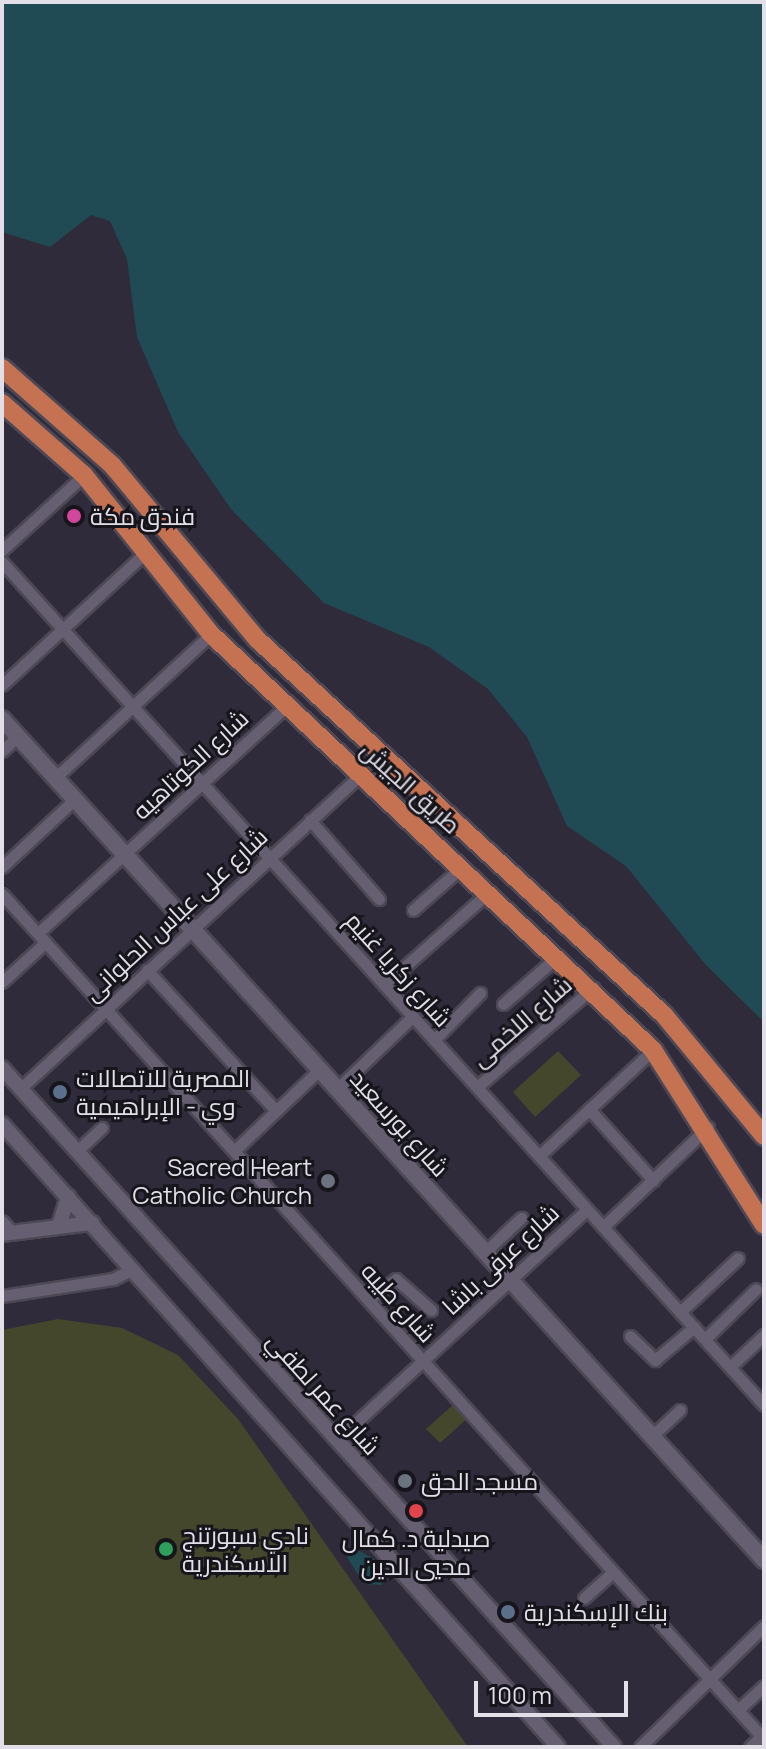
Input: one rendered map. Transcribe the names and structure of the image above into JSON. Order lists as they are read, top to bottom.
{
  "streets": {
    "highway": ["طريق الجيش"],
    "main road": ["شارع بورسعيد"],
    "street": [
      "شارع الكوتاهيه",
      "شارع على عباس الحلوانى",
      "شارع زكريا غنيم",
      "شارع اللخمى",
      "شارع عرفى باشا",
      "شارع طيبه",
      "شارع عمر لطفي"
    ]
  },
  "crossings": [
    ["شارع الكوتاهيه", "طريق الجيش"],
    ["شارع الكوتاهيه", "شارع زكريا غنيم"],
    ["شارع الكوتاهيه", "شارع بورسعيد"],
    ["شارع الكوتاهيه", "شارع طيبه"],
    ["طريق الجيش", "شارع على عباس الحلوانى"],
    ["طريق الجيش", "شارع اللخمى"],
    ["شارع على عباس الحلوانى", "شارع زكريا غنيم"],
    ["شارع على عباس الحلوانى", "شارع بورسعيد"],
    ["شارع على عباس الحلوانى", "شارع طيبه"],
    ["شارع على عباس الحلوانى", "شارع عمر لطفي"],
    ["شارع زكريا غنيم", "شارع اللخمى"],
    ["شارع زكريا غنيم", "شارع عرفى باشا"],
    ["شارع بورسعيد", "شارع عرفى باشا"],
    ["شارع عرفى باشا", "شارع طيبه"],
    ["شارع عرفى باشا", "شارع عمر لطفي"]
  ],
  "places": [
    "فندق مكة",
    "المصرية للاتصالات وي - الإبراهيمية",
    "Sacred Heart Catholic Church",
    "مسجد الحق",
    "صيدلية د. كمال محيي الدين",
    "نادي سبورتنج الاسكندرية",
    "بنك الإسكندرية"
  ],
  "scale_bar": "100 m"
}
